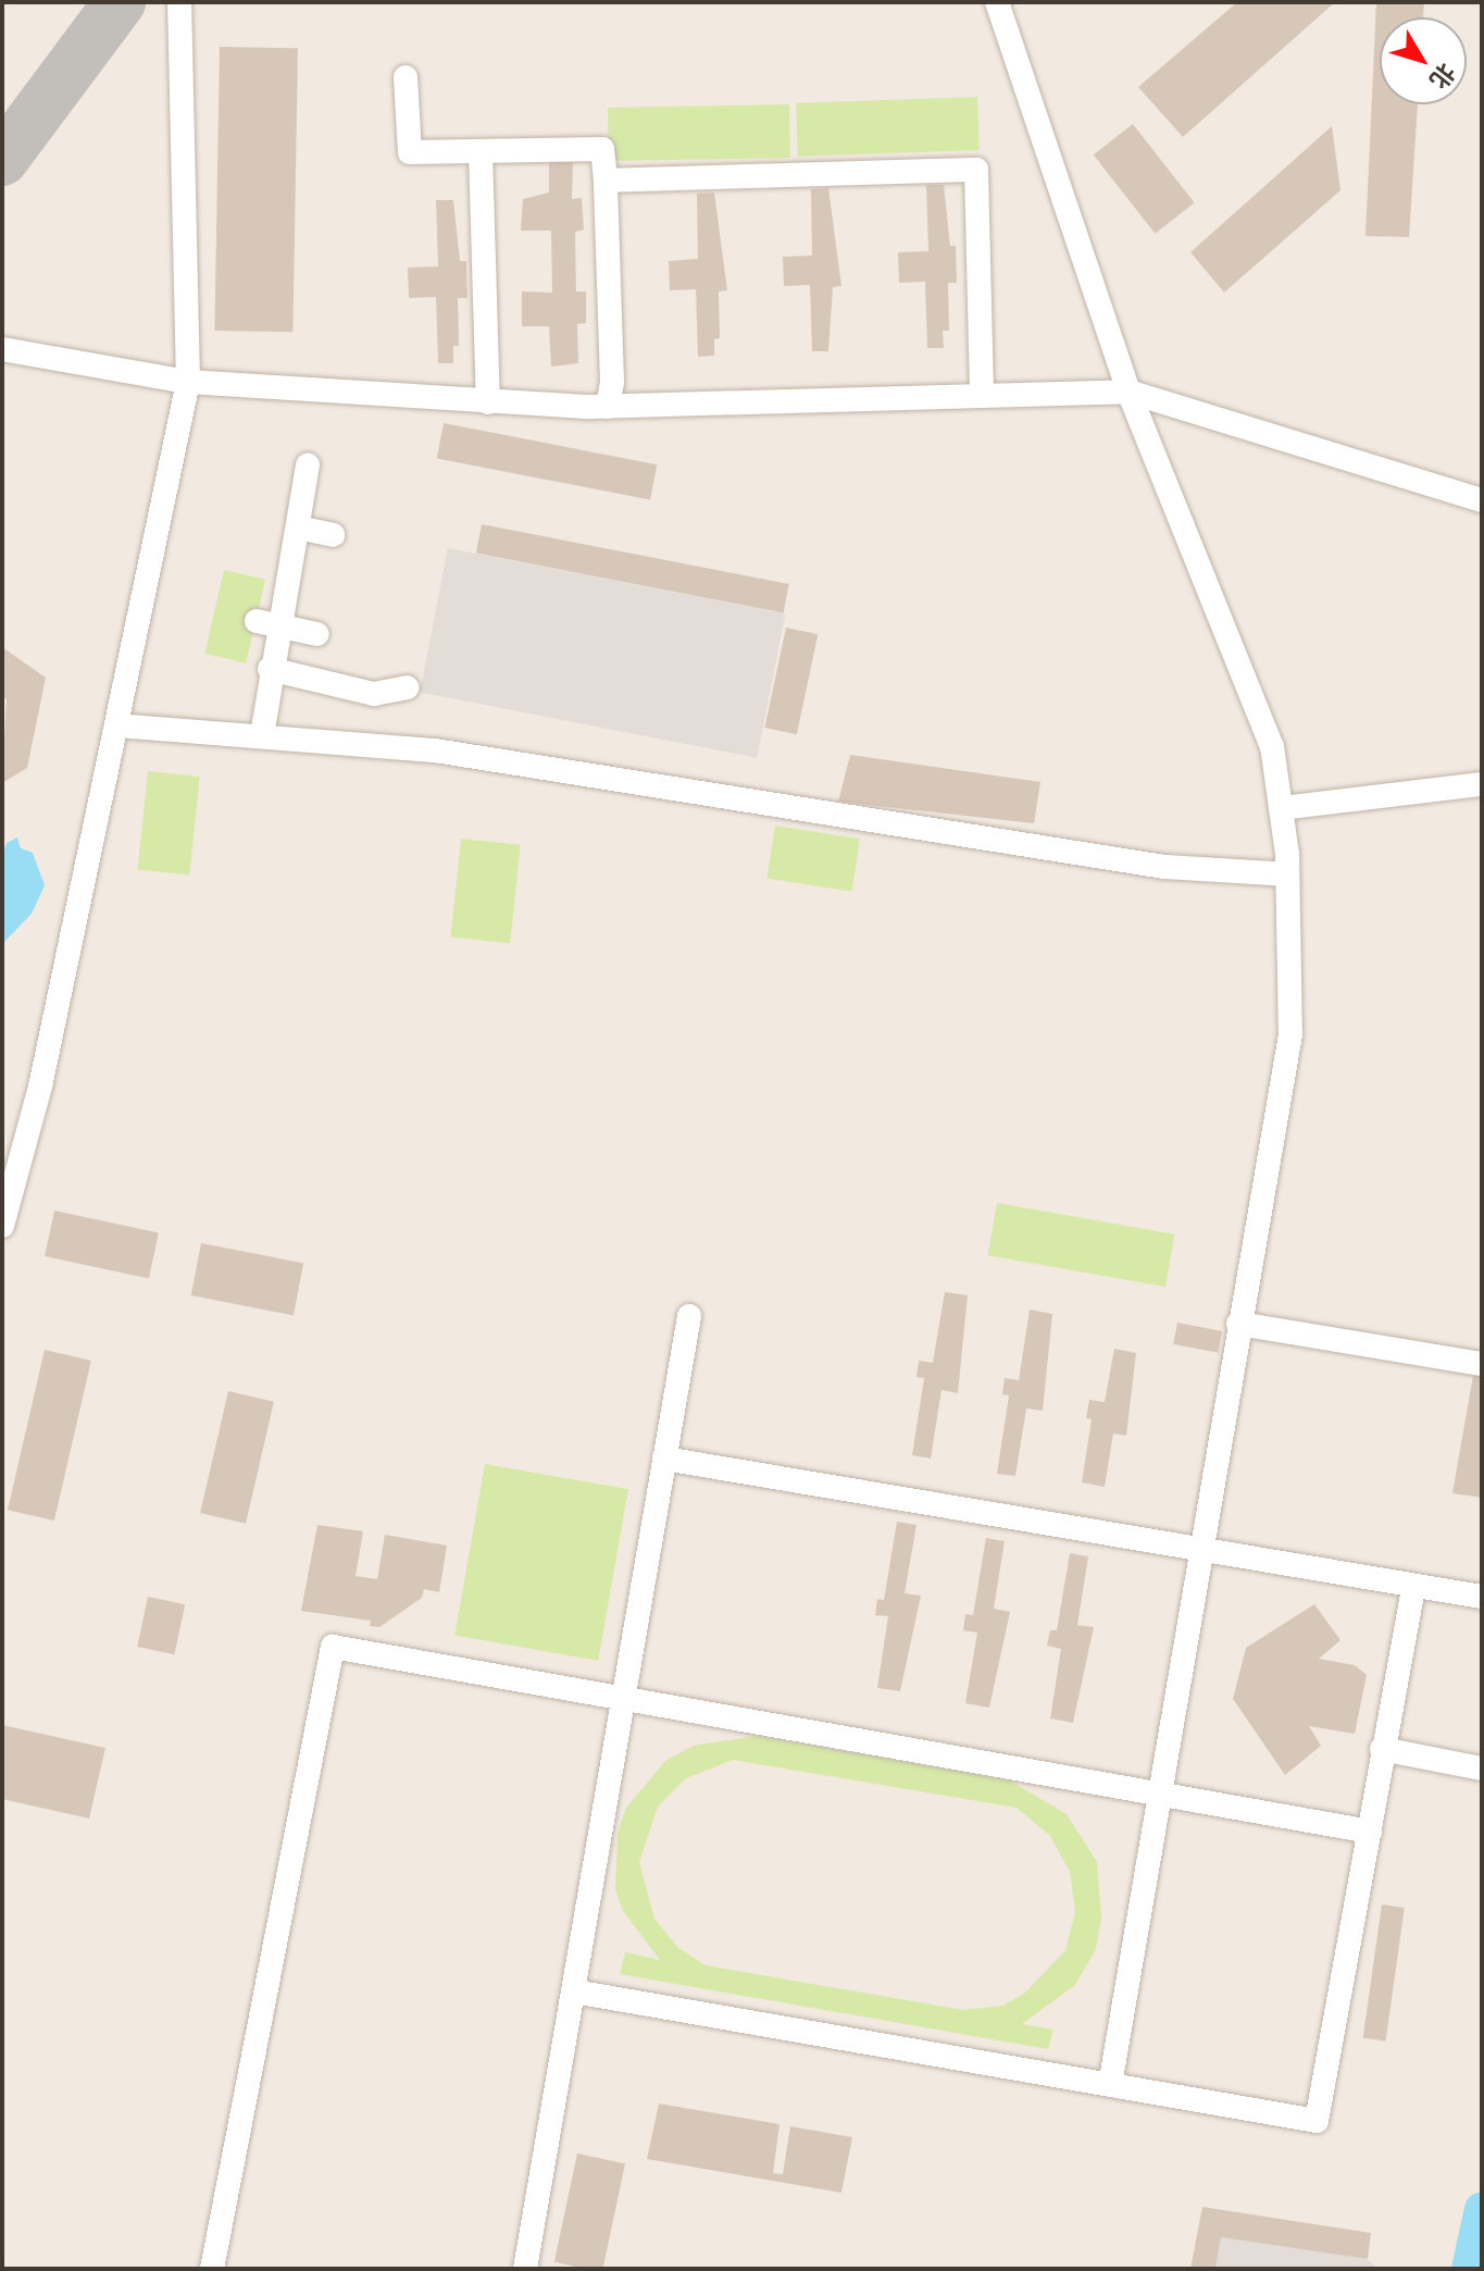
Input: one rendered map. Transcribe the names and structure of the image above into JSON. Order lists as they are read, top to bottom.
{
  "north": "bottom right"
}
